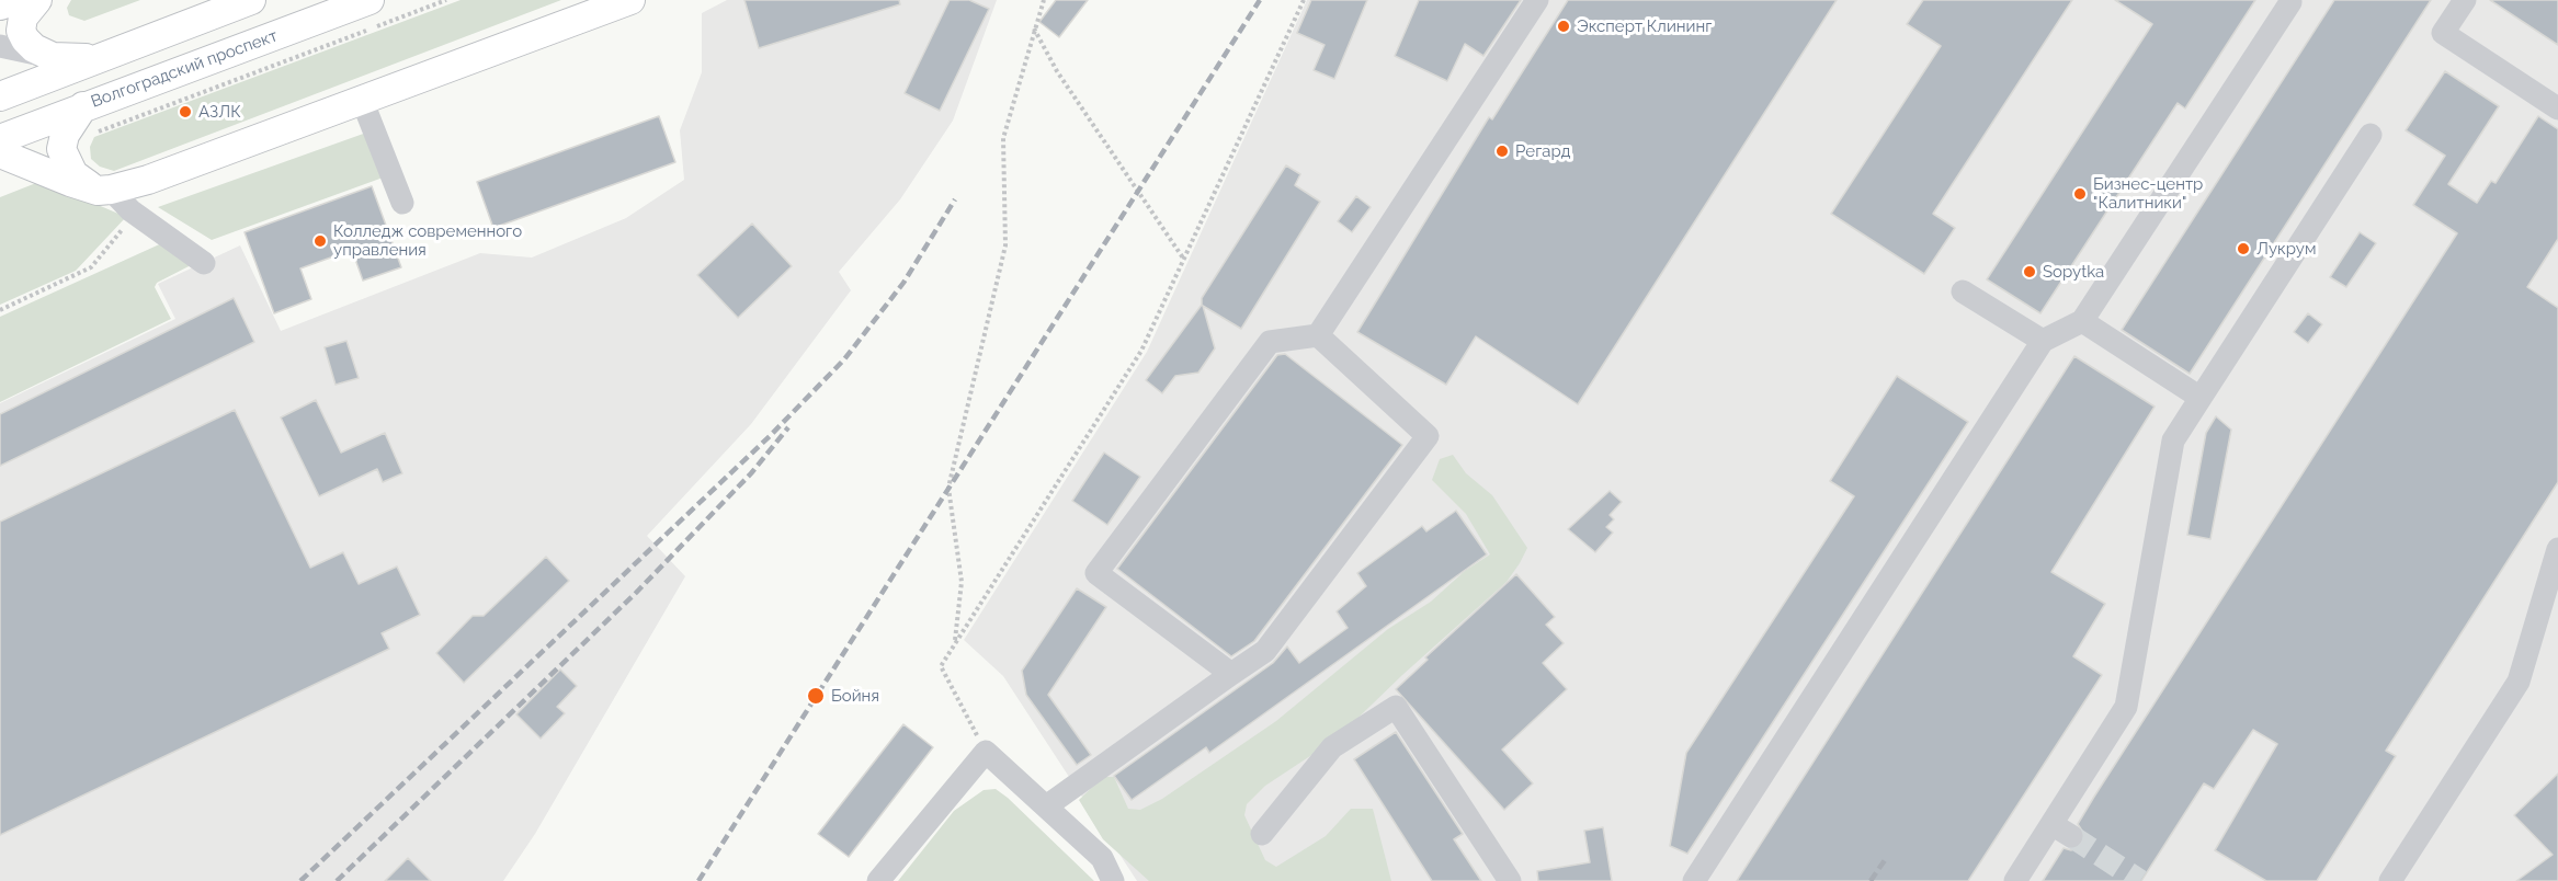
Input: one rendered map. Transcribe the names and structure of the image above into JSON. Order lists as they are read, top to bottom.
{
  "streets": {
    "main road": ["Волгоградский проспект"]
  },
  "places": [
    "Эксперт Клининг",
    "АЗЛК",
    "Регард",
    "Бизнес-центр \"Калитники\"",
    "Колледж современного управления",
    "Лукрум",
    "Sopytka",
    "Бойня"
  ]
}
